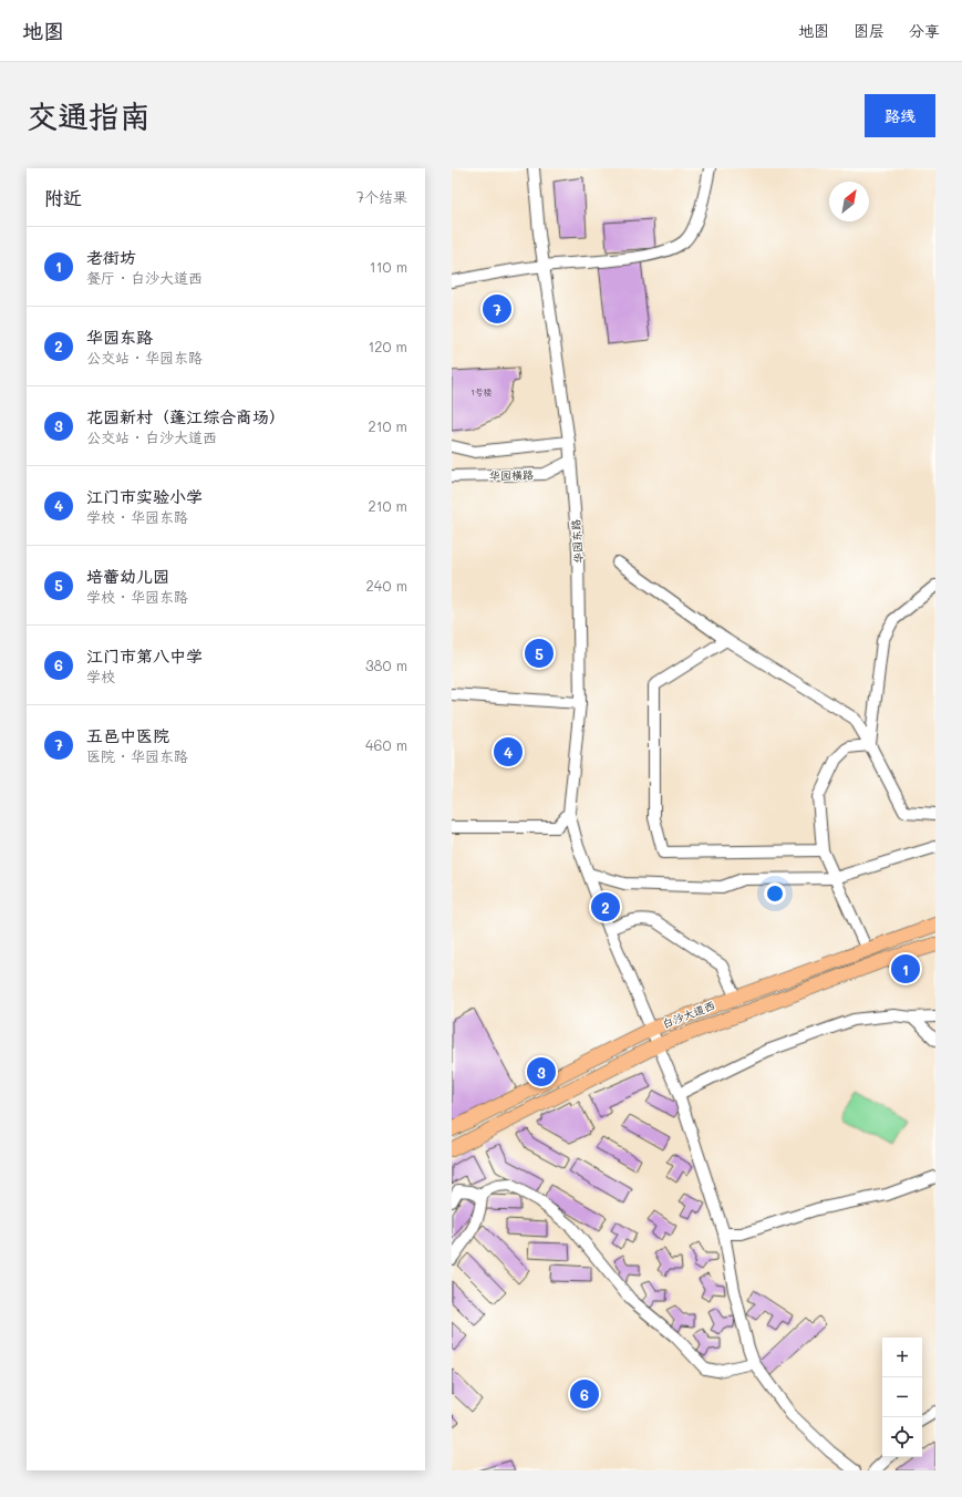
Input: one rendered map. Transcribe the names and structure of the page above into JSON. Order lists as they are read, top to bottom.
{
  "streets": {
    "main road": ["白沙大道西"],
    "street": ["华园横路", "华园东路"]
  },
  "crossings": [
    ["华园横路", "华园东路"],
    ["华园东路", "白沙大道西"]
  ],
  "house_numbers": ["1号楼"],
  "north": "top right",
  "page": {
    "header": "地图",
    "nav": ["地图", "图层", "分享"],
    "buttons": "路线",
    "title": "交通指南",
    "heading": ["附近", "7个结果"],
    "list": [
      {
        "mark": "1",
        "name": "老街坊",
        "note": "餐厅 · 白沙大道西",
        "value": "110 m"
      },
      {
        "mark": "2",
        "name": "华园东路",
        "note": "公交站 · 华园东路",
        "value": "120 m"
      },
      {
        "mark": "3",
        "name": "花园新村（蓬江综合商场）",
        "note": "公交站 · 白沙大道西",
        "value": "210 m"
      },
      {
        "mark": "4",
        "name": "江门市实验小学",
        "note": "学校 · 华园东路",
        "value": "210 m"
      },
      {
        "mark": "5",
        "name": "培蕾幼儿园",
        "note": "学校 · 华园东路",
        "value": "240 m"
      },
      {
        "mark": "6",
        "name": "江门市第八中学",
        "note": "学校",
        "value": "380 m"
      },
      {
        "mark": "7",
        "name": "五邑中医院",
        "note": "医院 · 华园东路",
        "value": "460 m"
      }
    ],
    "pins": [
      "7",
      "5",
      "4",
      "2",
      "1",
      "3",
      "6"
    ],
    "map_buttons": ["+", "−"]
  }
}
